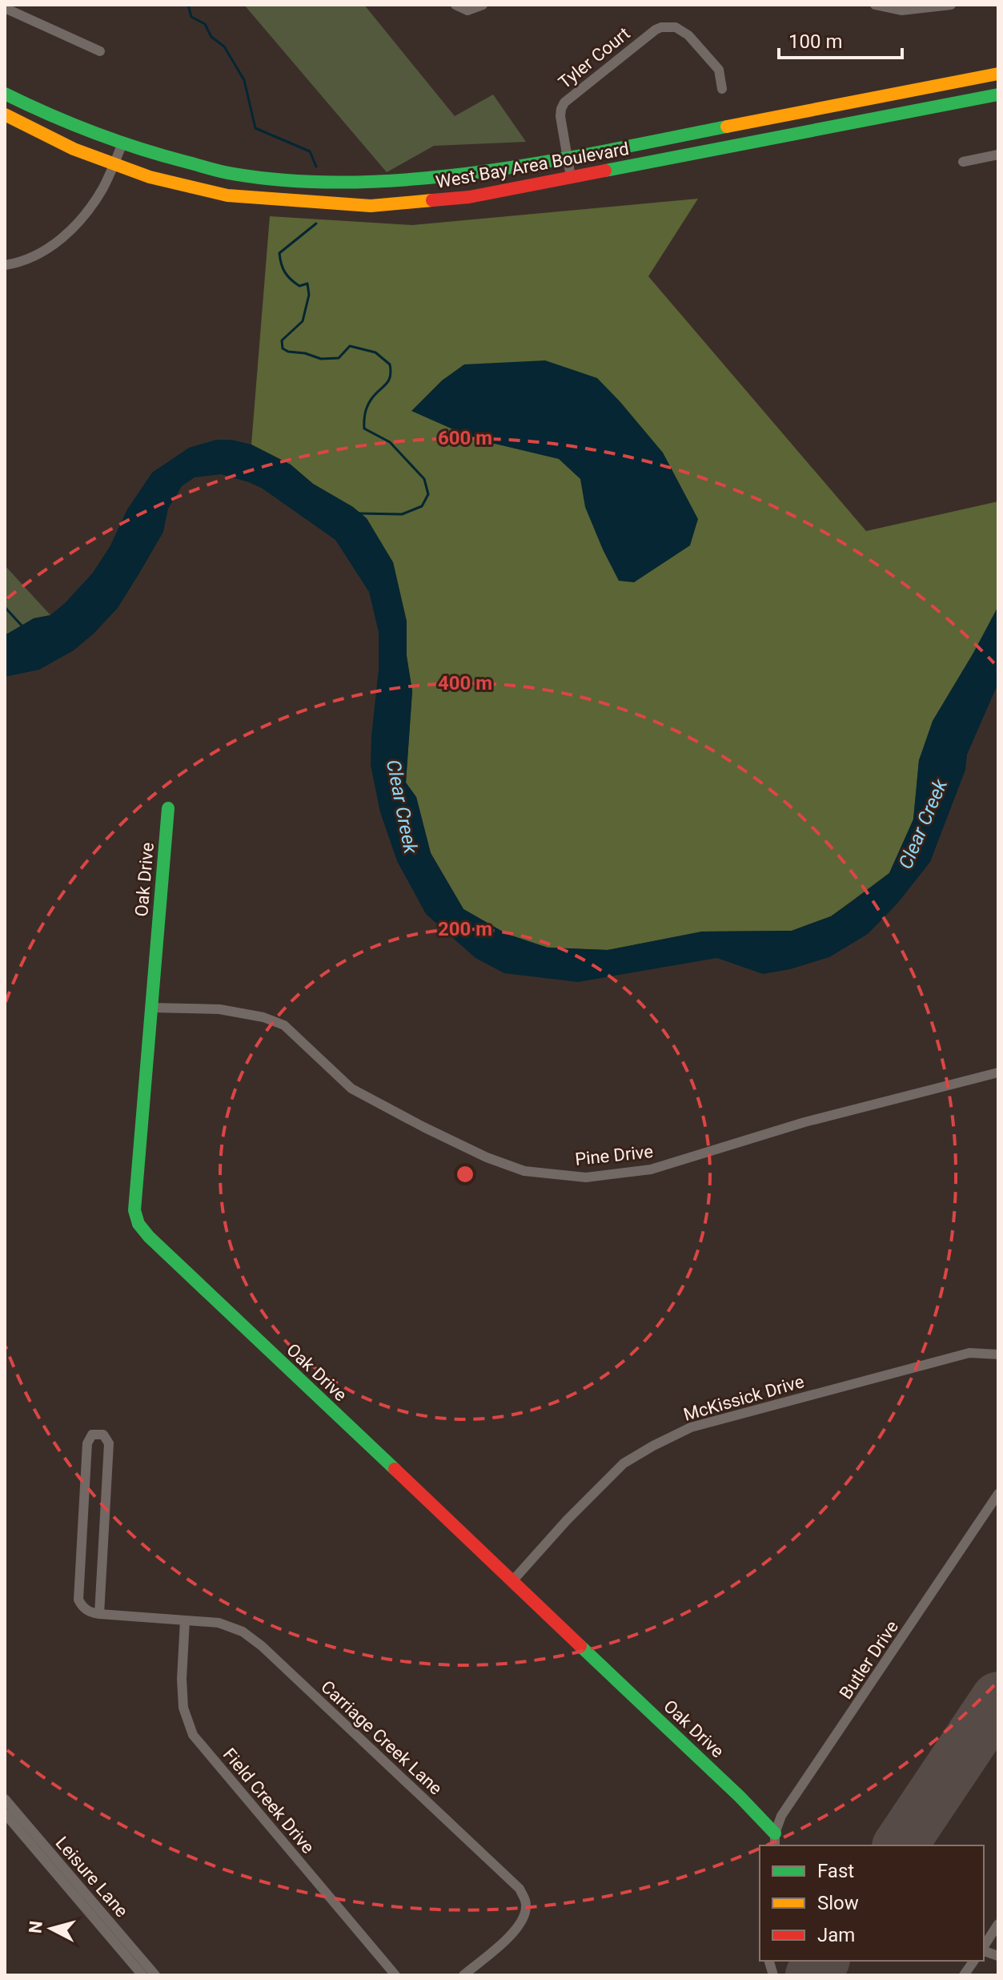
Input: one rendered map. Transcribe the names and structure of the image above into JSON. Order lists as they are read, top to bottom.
{
  "streets": {
    "main road": ["West Bay Area Boulevard", "Oak Drive"],
    "street": [
      "Tyler Court",
      "Pine Drive",
      "McKissick Drive",
      "Butler Drive",
      "Carriage Creek Lane",
      "Field Creek Drive",
      "Leisure Lane"
    ]
  },
  "crossings": [
    ["Tyler Court", "West Bay Area Boulevard"],
    ["Oak Drive", "Pine Drive"],
    ["Oak Drive", "McKissick Drive"],
    ["Oak Drive", "Butler Drive"],
    ["Carriage Creek Lane", "Field Creek Drive"]
  ],
  "water": ["Clear Creek"],
  "legend": ["Fast", "Slow", "Jam"],
  "scale_bar": "100 m",
  "north": "left",
  "rings": ["600 m", "400 m", "200 m"]
}
